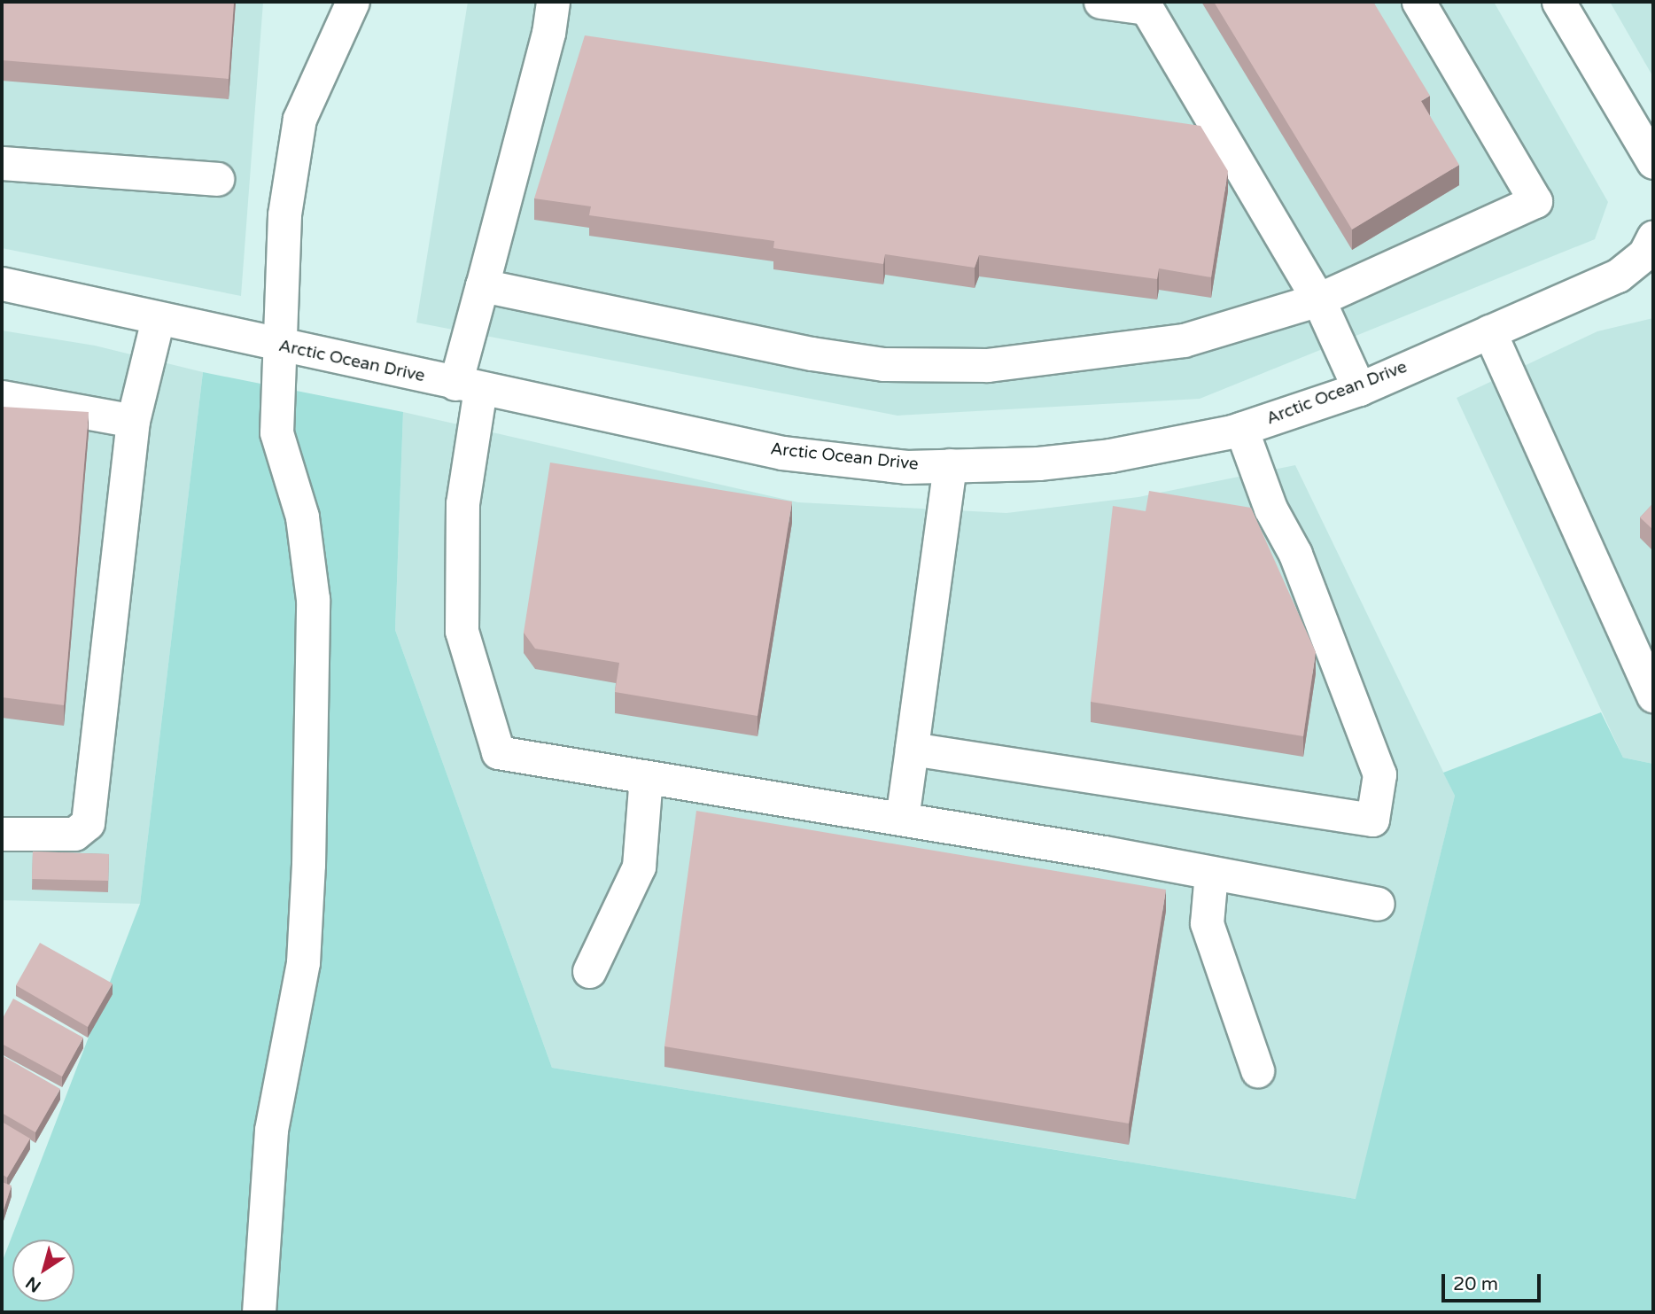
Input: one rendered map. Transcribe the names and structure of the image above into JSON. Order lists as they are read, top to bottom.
{
  "streets": {
    "street": ["Arctic Ocean Drive"]
  },
  "scale_bar": "20 m",
  "north": "bottom left"
}
